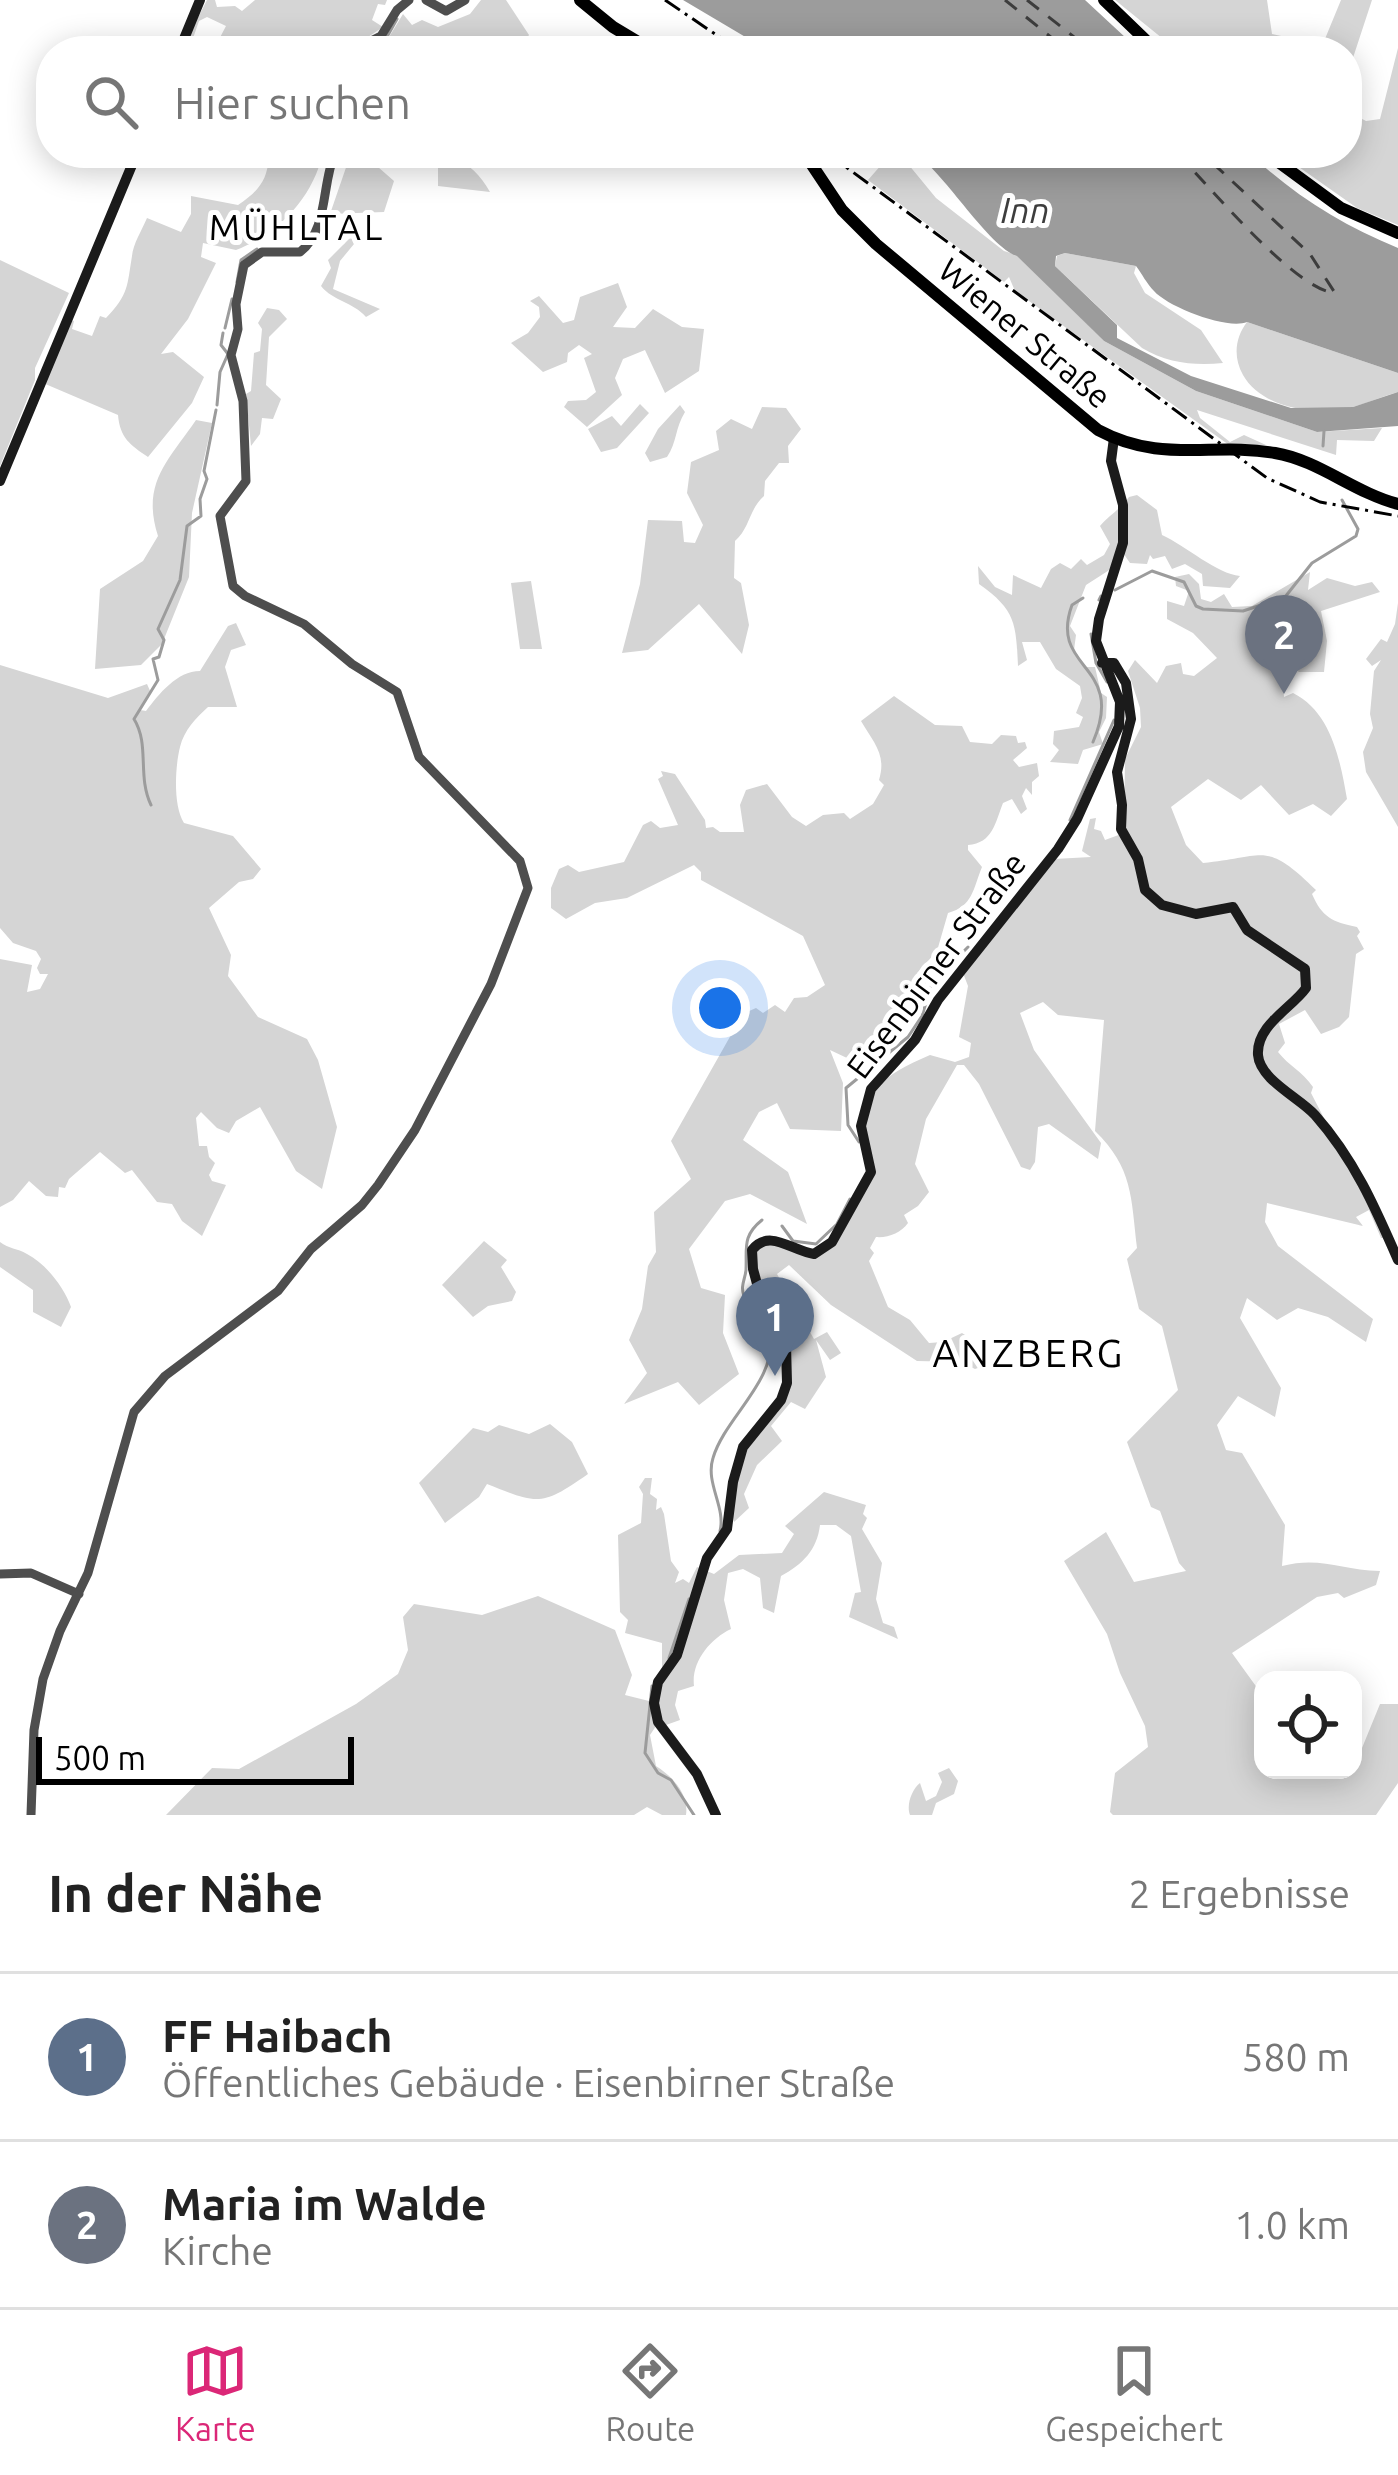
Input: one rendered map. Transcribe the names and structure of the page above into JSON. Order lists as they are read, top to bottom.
{
  "streets": {
    "main road": ["Wiener Straße", "Eisenbirner Straße"]
  },
  "crossings": [
    ["Wiener Straße", "Eisenbirner Straße"]
  ],
  "districts": ["MÜHLTAL", "ANZBERG"],
  "water": ["Inn"],
  "scale_bar": "500 m",
  "page": {
    "search": "Hier suchen",
    "pins": ["2", "1"],
    "scale": "500 m",
    "heading": ["In der Nähe", "2 Ergebnisse"],
    "list": [
      {
        "mark": "1",
        "name": "FF Haibach",
        "note": "Öffentliches Gebäude · Eisenbirner Straße",
        "value": "580 m"
      },
      {
        "mark": "2",
        "name": "Maria im Walde",
        "note": "Kirche",
        "value": "1.0 km"
      }
    ],
    "nav": ["Karte", "Route", "Gespeichert"]
  }
}
